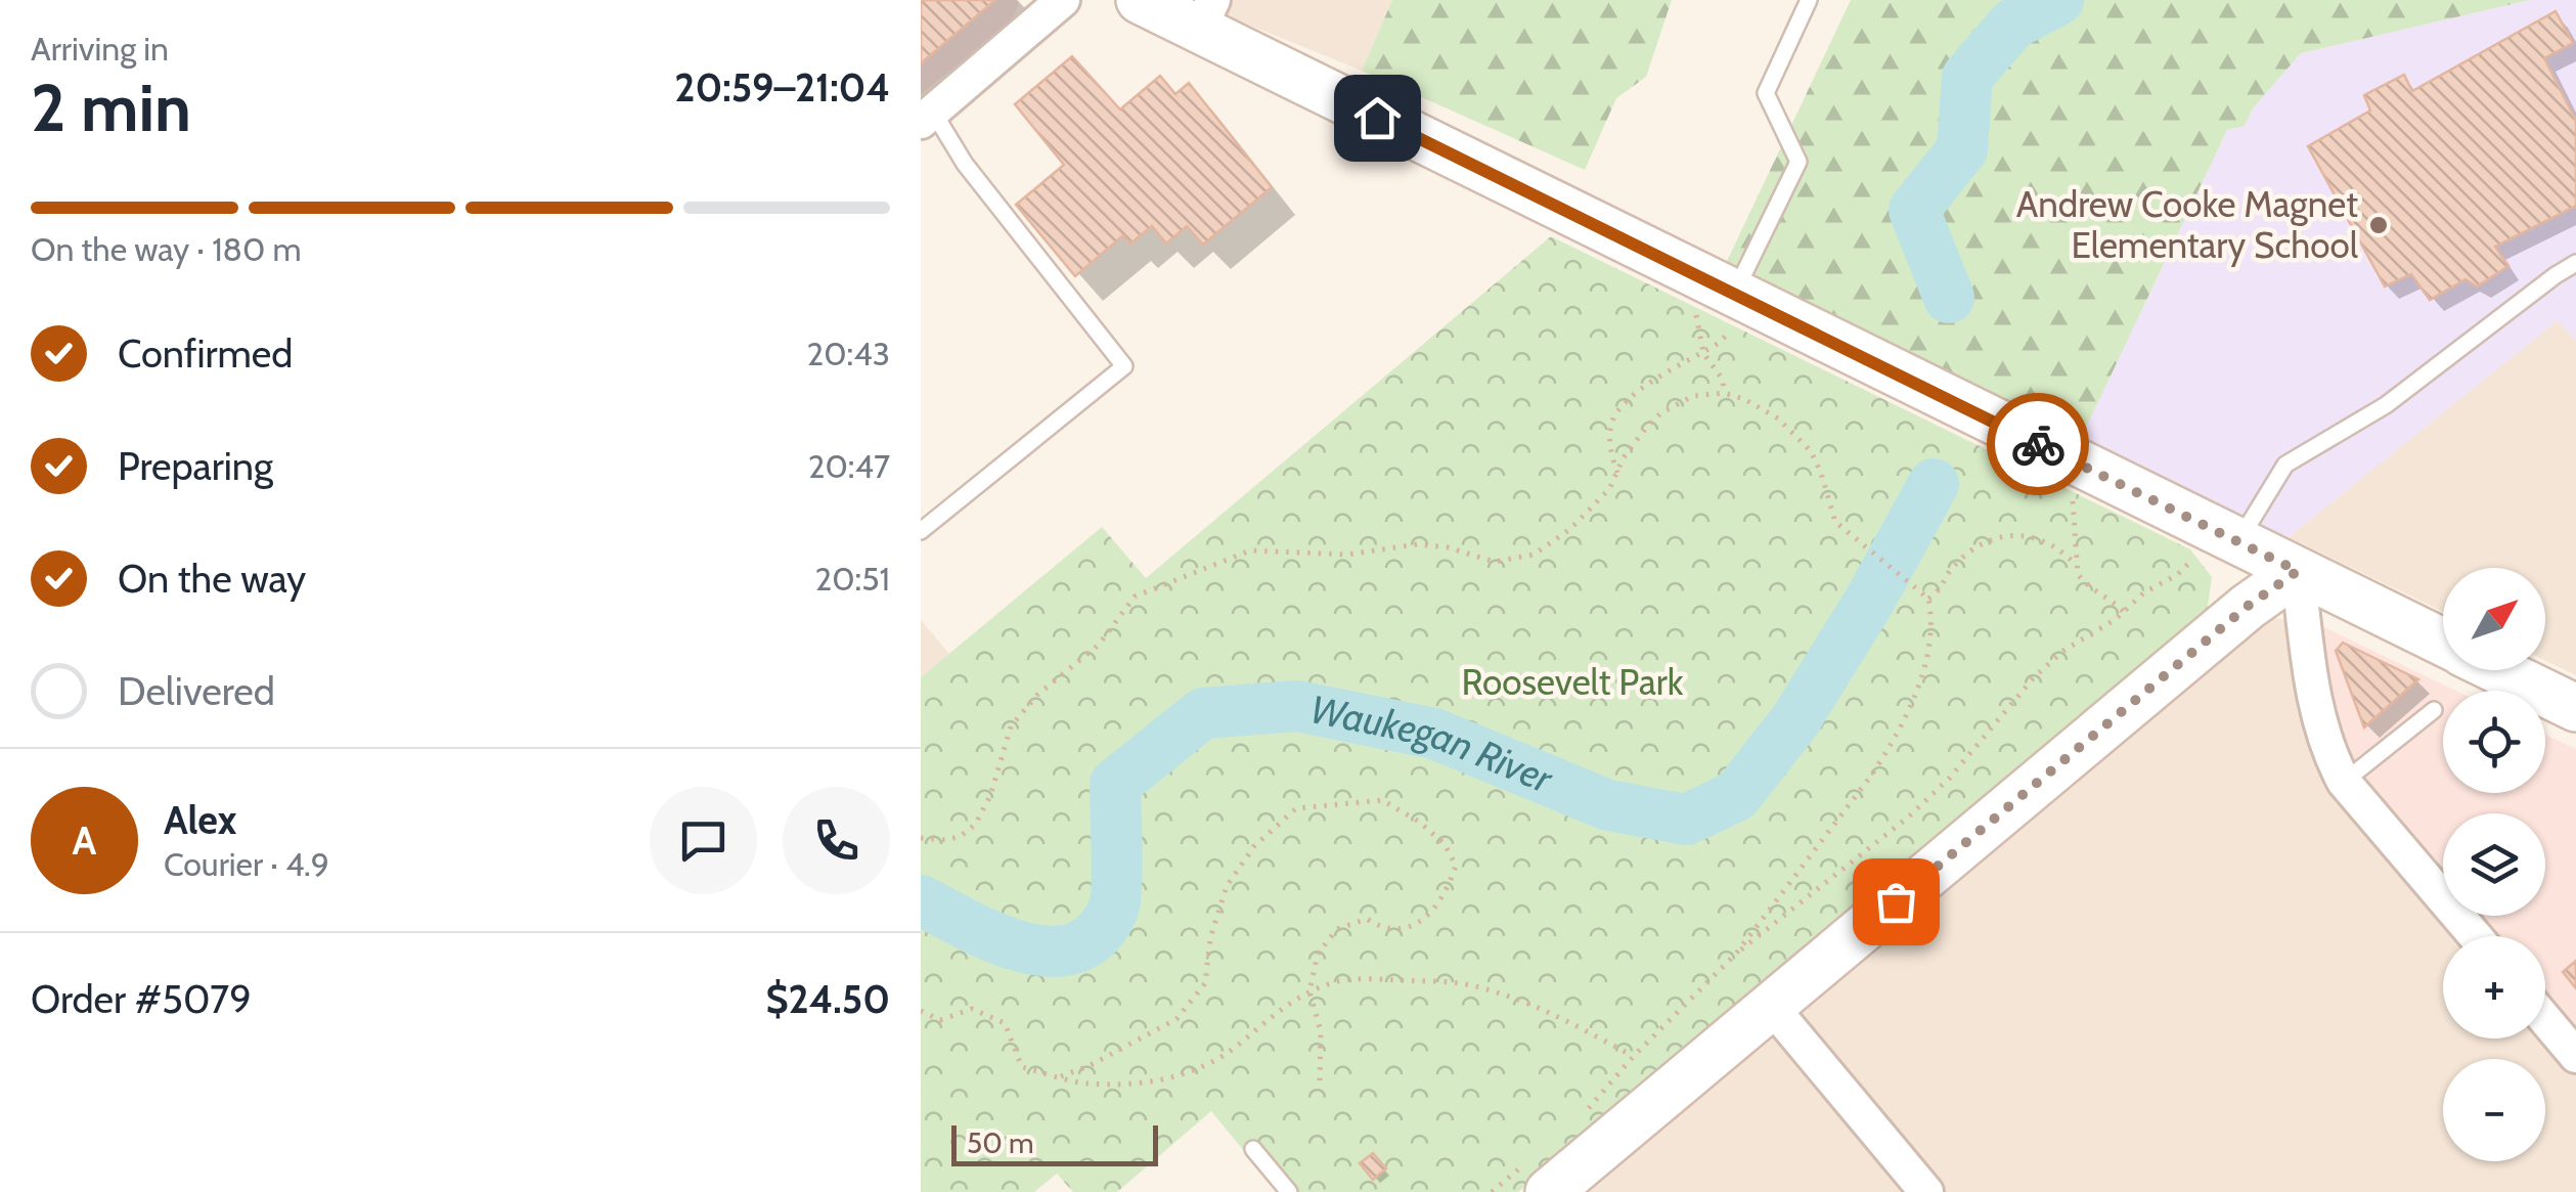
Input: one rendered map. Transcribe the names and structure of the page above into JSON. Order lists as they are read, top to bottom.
{
  "water": ["Waukegan River"],
  "parks": ["Roosevelt Park"],
  "places": ["Andrew Cooke Magnet Elementary School"],
  "scale_bar": "50 m",
  "north": "top right",
  "page": {
    "heading": ["2 min", "Arriving in", "20:59–21:04"],
    "panel": [
      "Alex",
      "Courier · 4.9",
      "Order #5079",
      "$24.50"
    ],
    "bar": "On the way · 180 m",
    "list": [
      ["Confirmed", "20:43"],
      ["Preparing", "20:47"],
      ["On the way", "20:51"],
      "Delivered"
    ],
    "map_buttons": ["+", "−"],
    "round": "A",
    "scale": "50 m"
  }
}
